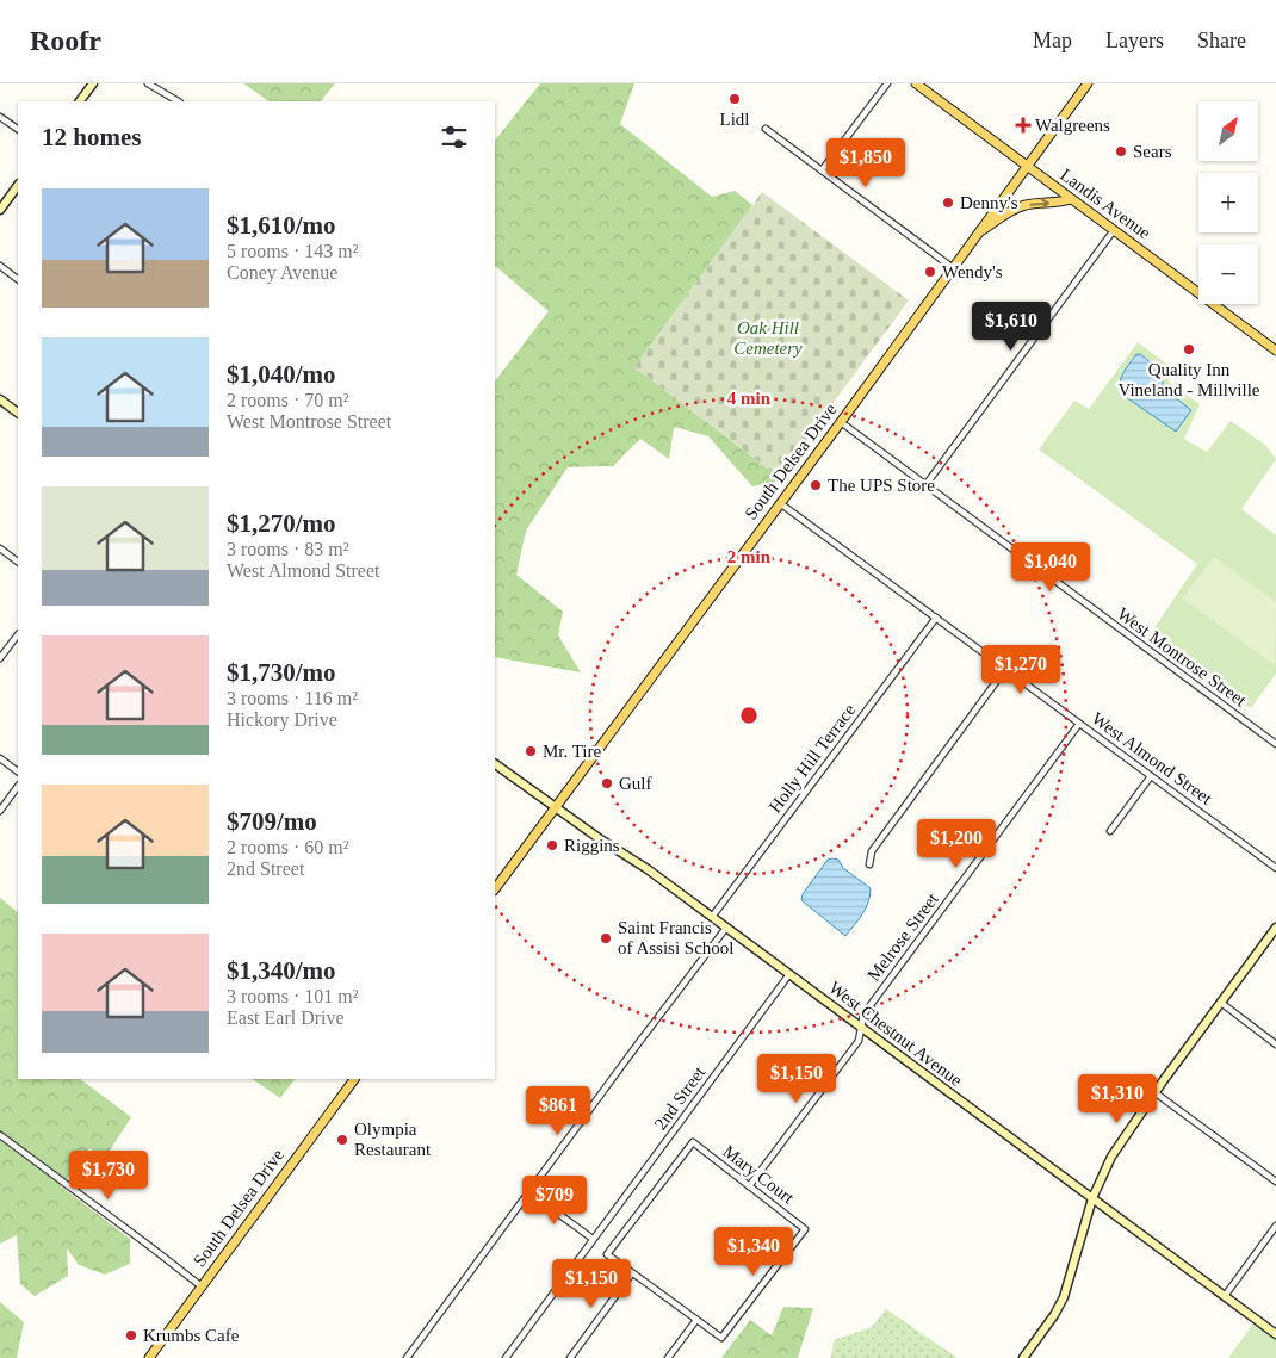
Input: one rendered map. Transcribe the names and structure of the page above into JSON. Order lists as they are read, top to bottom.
{
  "streets": {
    "main road": ["Landis Avenue", "South Delsea Drive"],
    "street": [
      "West Montrose Street",
      "Holly Hill Terrace",
      "West Almond Street",
      "Melrose Street",
      "West Chestnut Avenue",
      "2nd Street",
      "Mary Court"
    ]
  },
  "crossings": [
    ["Landis Avenue", "South Delsea Drive"],
    ["South Delsea Drive", "West Montrose Street"],
    ["South Delsea Drive", "West Almond Street"],
    ["South Delsea Drive", "West Chestnut Avenue"],
    ["Holly Hill Terrace", "West Almond Street"],
    ["Holly Hill Terrace", "West Chestnut Avenue"],
    ["West Almond Street", "Melrose Street"],
    ["Melrose Street", "West Chestnut Avenue"],
    ["Melrose Street", "Mary Court"],
    ["West Chestnut Avenue", "2nd Street"]
  ],
  "parks": ["Oak Hill Cemetery"],
  "places": {
    "other": [
      "Lidl",
      "Sears",
      "Denny's",
      "Wendy's",
      "Quality Inn Vineland - Millville",
      "The UPS Store",
      "Mr. Tire",
      "Gulf",
      "Riggins",
      "Saint Francis of Assisi School",
      "Olympia Restaurant",
      "Krumbs Cafe"
    ],
    "health": ["Walgreens"]
  },
  "north": "top right",
  "page": {
    "header": "Roofr",
    "nav": ["Map", "Layers", "Share"],
    "map_buttons": ["+", "−"],
    "heading": "12 homes",
    "price": [
      "$1,850",
      "$1,610",
      "$1,040",
      "$1,270",
      "$1,200",
      "$1,150",
      "$1,310",
      "$861",
      "$1,730",
      "$709",
      "$1,340",
      "$1,150"
    ],
    "list": [
      {
        "name": "$1,610/mo",
        "note": "5 rooms · 143 m² · Coney Avenue"
      },
      {
        "name": "$1,040/mo",
        "note": "2 rooms · 70 m² · West Montrose Street"
      },
      {
        "name": "$1,270/mo",
        "note": "3 rooms · 83 m² · West Almond Street"
      },
      {
        "name": "$1,730/mo",
        "note": "3 rooms · 116 m² · Hickory Drive"
      },
      {
        "name": "$709/mo",
        "note": "2 rooms · 60 m² · 2nd Street"
      },
      {
        "name": "$1,340/mo",
        "note": "3 rooms · 101 m² · East Earl Drive"
      }
    ]
  },
  "rings": ["4 min", "2 min"]
}
